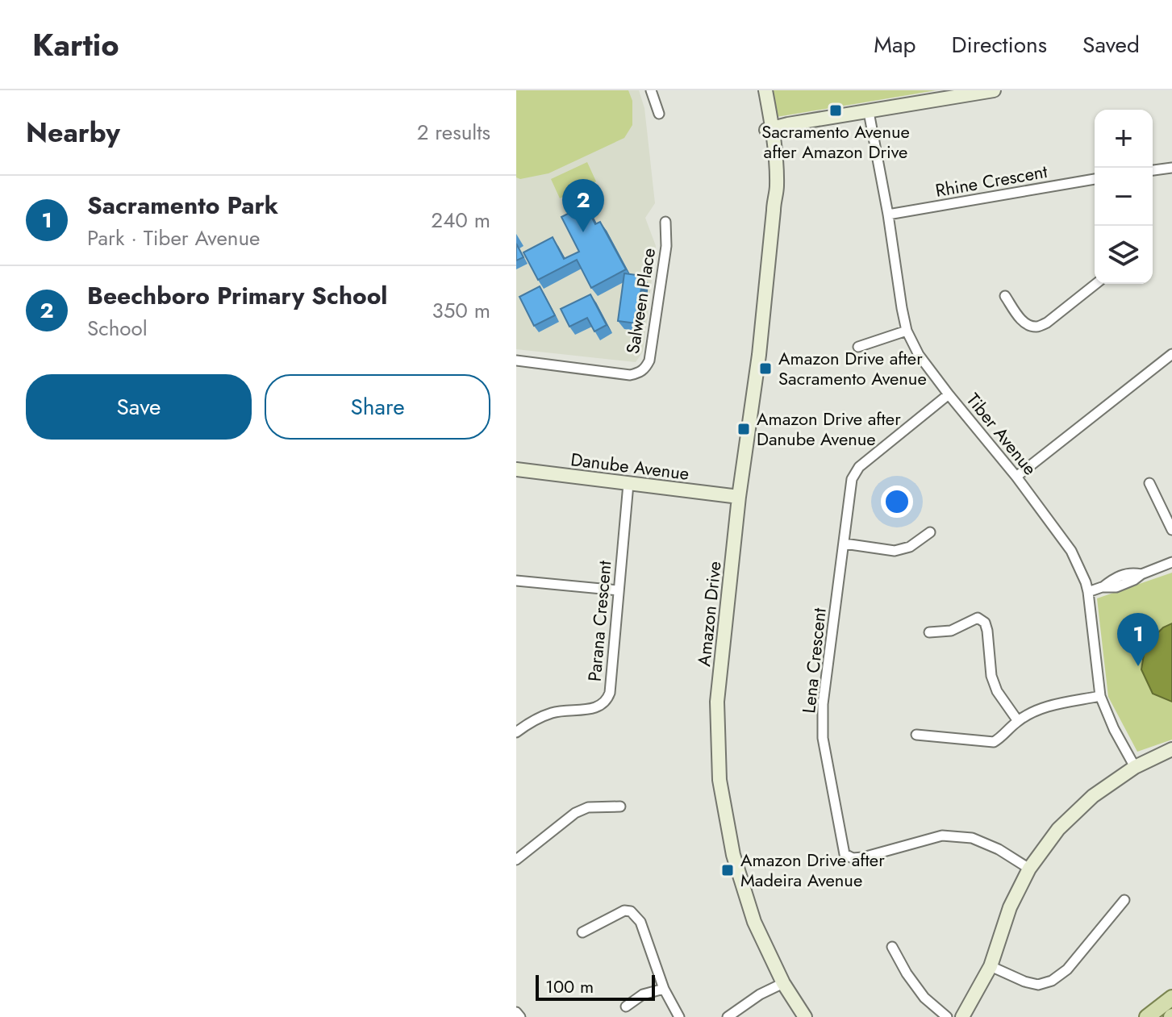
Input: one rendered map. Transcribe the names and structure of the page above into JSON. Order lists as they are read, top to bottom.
{
  "streets": {
    "street": [
      "Rhine Crescent",
      "Salween Place",
      "Tiber Avenue",
      "Danube Avenue",
      "Amazon Drive",
      "Parana Crescent",
      "Lena Crescent"
    ]
  },
  "crossings": [
    ["Rhine Crescent", "Tiber Avenue"],
    ["Tiber Avenue", "Lena Crescent"],
    ["Danube Avenue", "Amazon Drive"],
    ["Danube Avenue", "Parana Crescent"]
  ],
  "places": {
    "transit": [
      "Sacramento Avenue after Amazon Drive",
      "Amazon Drive after Sacramento Avenue",
      "Amazon Drive after Danube Avenue",
      "Amazon Drive after Madeira Avenue"
    ]
  },
  "scale_bar": "100 m",
  "page": {
    "header": "Kartio",
    "nav": ["Map", "Directions", "Saved"],
    "heading": ["Nearby", "2 results"],
    "map_buttons": ["+", "−"],
    "list": [
      {
        "mark": "1",
        "name": "Sacramento Park",
        "note": "Park · Tiber Avenue",
        "value": "240 m"
      },
      {
        "mark": "2",
        "name": "Beechboro Primary School",
        "note": "School",
        "value": "350 m"
      }
    ],
    "pins": ["2", "1"],
    "buttons": ["Save", "Share"],
    "scale": "100 m"
  }
}
